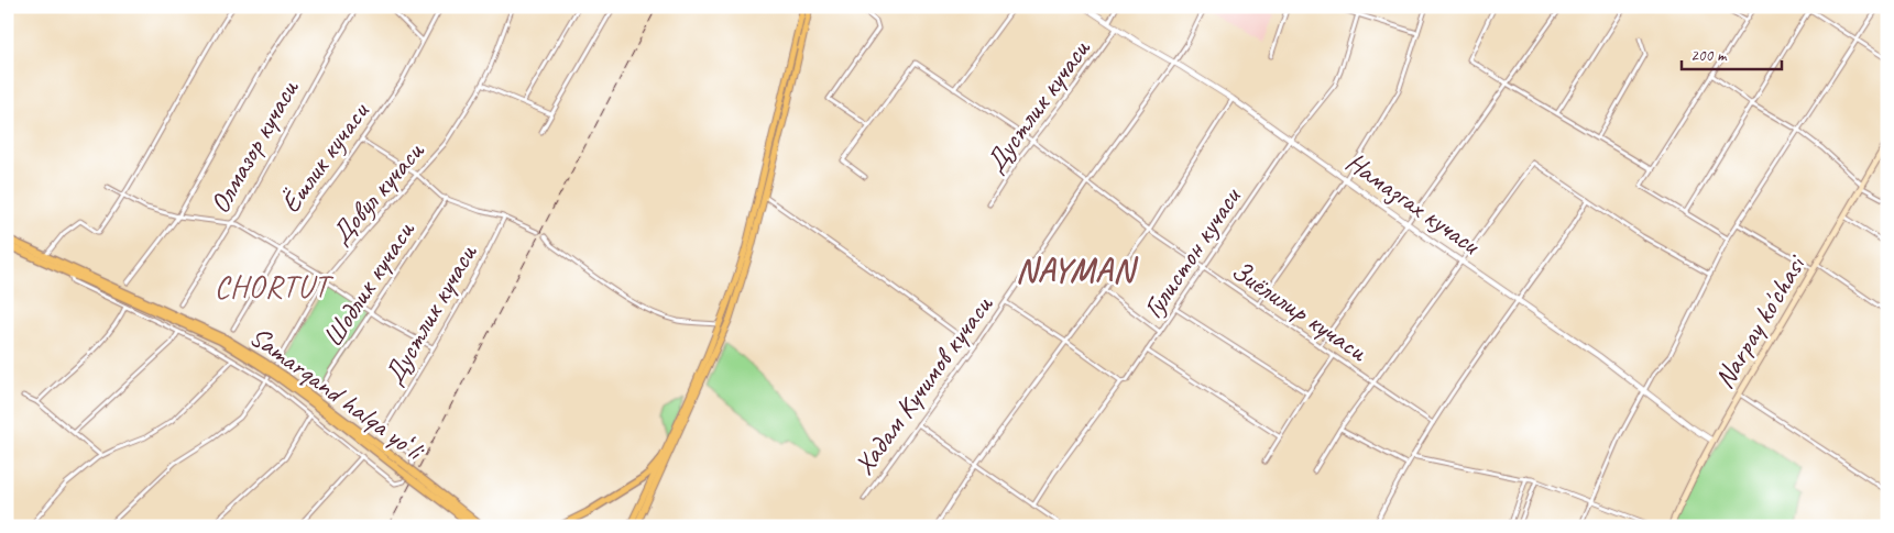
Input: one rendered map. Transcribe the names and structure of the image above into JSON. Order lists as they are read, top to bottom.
{
  "streets": {
    "highway": ["Samarqand halqa yoʻli"],
    "main road": ["Narpay ko'chasi"],
    "street": [
      "Дустлик кучаси",
      "Олмазор кучаси",
      "Ёшлик кучаси",
      "Довул кучаси",
      "Намазгах кучаси",
      "Гулистон кучаси",
      "Шодлик кучаси",
      "Зиёлилир кучаси",
      "Хадам Кучимов кучаси"
    ]
  },
  "crossings": [
    ["Дустлик кучаси", "Намазгах кучаси"],
    ["Дустлик кучаси", "Зиёлилир кучаси"],
    ["Намазгах кучаси", "Гулистон кучаси"],
    ["Намазгах кучаси", "Narpay ko'chasi"],
    ["Намазгах кучаси", "Хадам Кучимов кучаси"],
    ["Гулистон кучаси", "Зиёлилир кучаси"],
    ["Зиёлилир кучаси", "Хадам Кучимов кучаси"]
  ],
  "districts": ["NAYMAN", "CHORTUT"],
  "scale_bar": "200 m"
}
